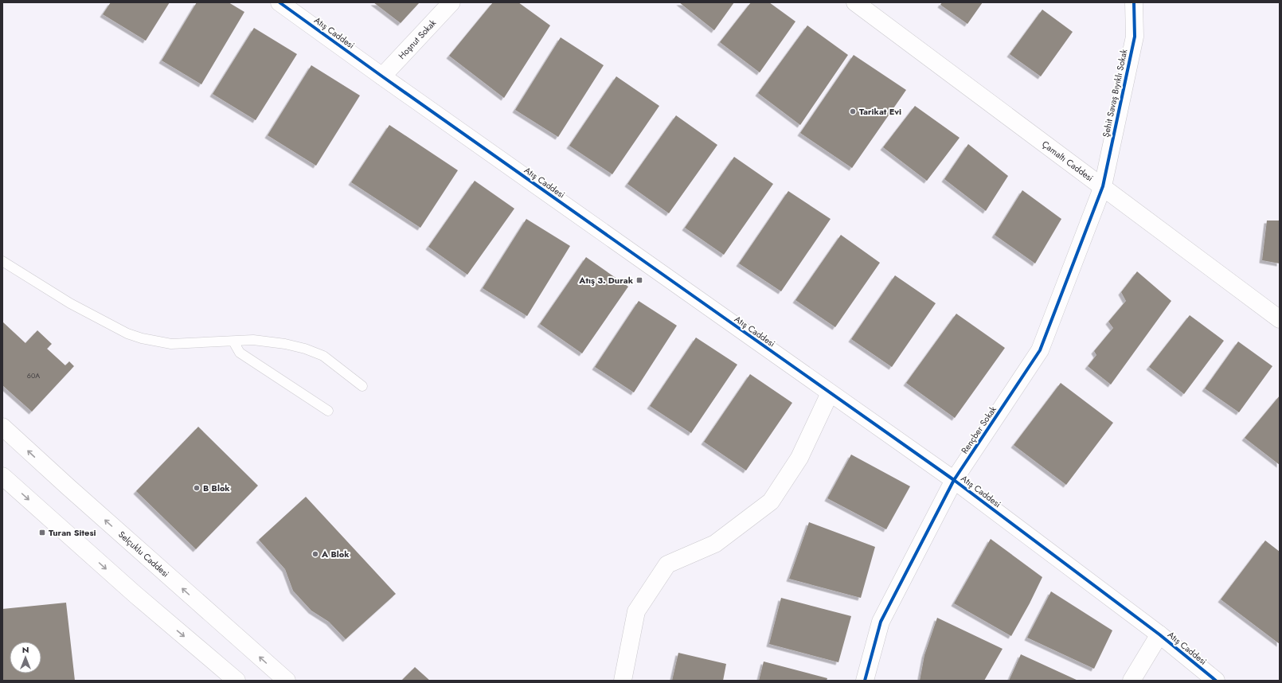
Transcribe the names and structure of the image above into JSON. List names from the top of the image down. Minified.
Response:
{"streets":{"street":["Atış Caddesi","Hoşnut Sokak","Şehit Savaş Bıyıklı Sokak","Çamaltı Caddesi","Rençber Sokak","Selçuklu Caddesi"]},"crossings":[["Atış Caddesi","Hoşnut Sokak"],["Atış Caddesi","Rençber Sokak"],["Şehit Savaş Bıyıklı Sokak","Çamaltı Caddesi"],["Şehit Savaş Bıyıklı Sokak","Rençber Sokak"],["Çamaltı Caddesi","Rençber Sokak"]],"places":{"other":["Tarikat Evi","B Blok","A Blok"],"transit":["Atış 3. Durak","Turan Sitesi"]},"house_numbers":["60A"],"north":"top"}
